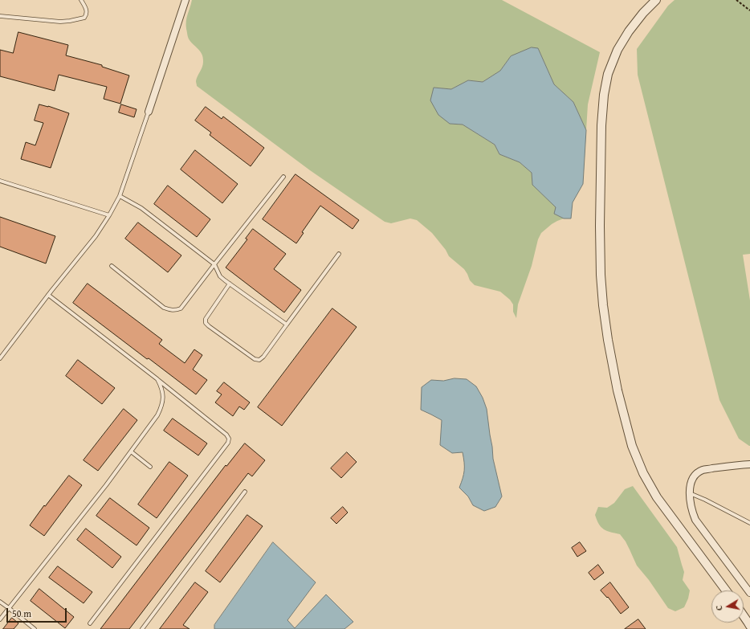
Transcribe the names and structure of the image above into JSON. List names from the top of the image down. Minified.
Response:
{"scale_bar":"50 m","north":"left"}
